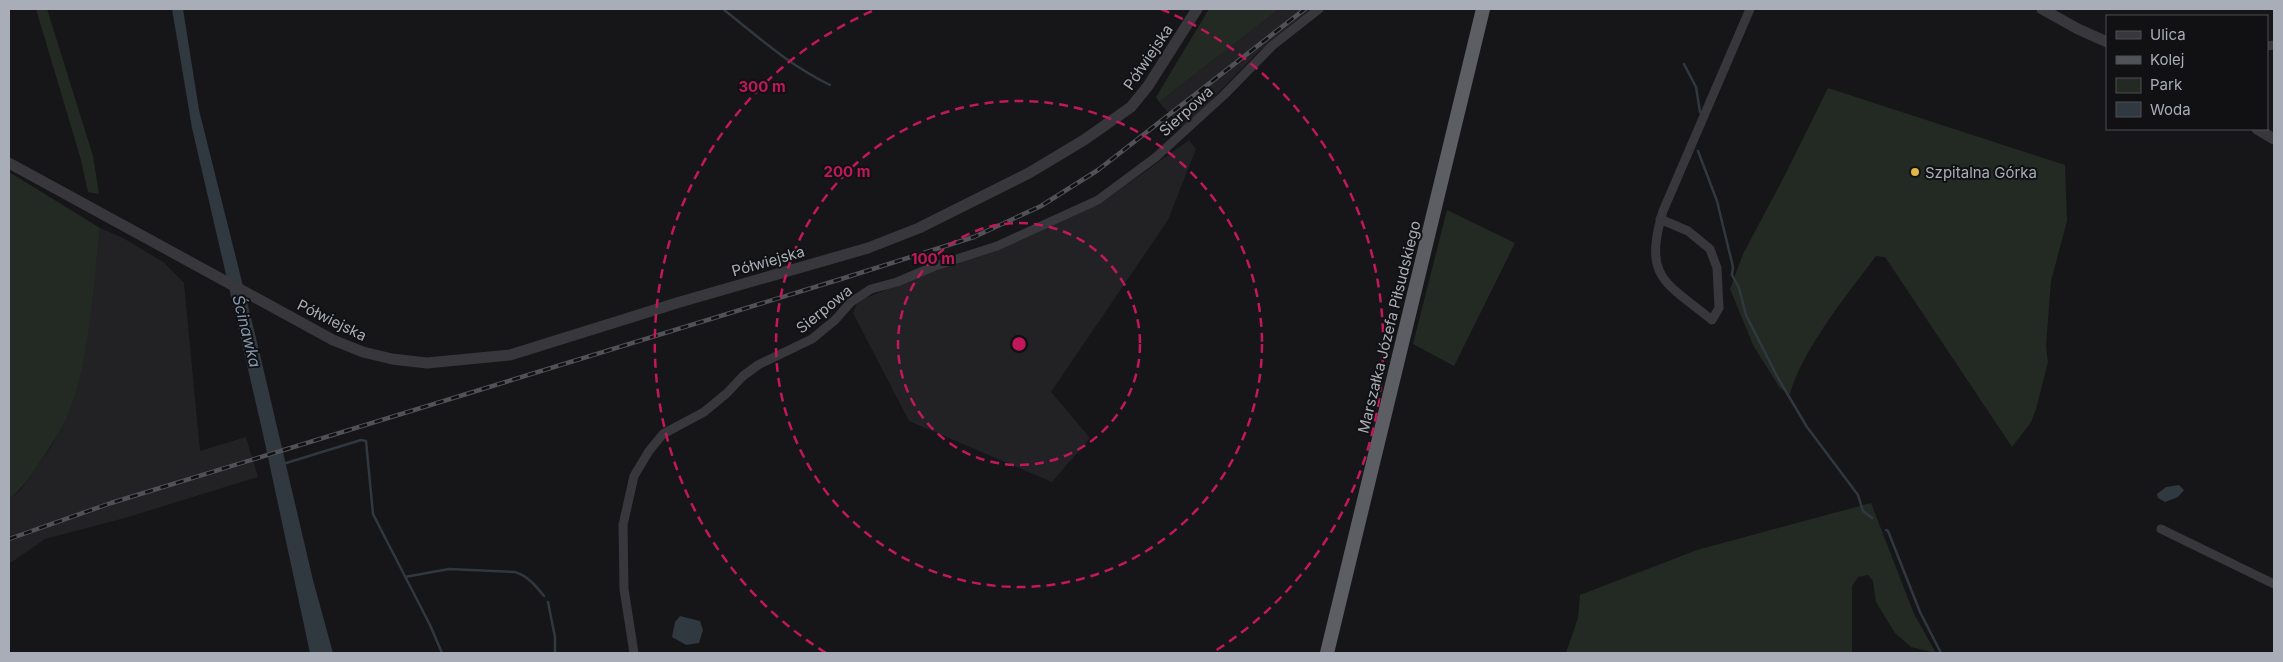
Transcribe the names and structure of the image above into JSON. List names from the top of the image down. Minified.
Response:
{"streets":{"highway":["Marszałka Józefa Piłsudskiego"],"street":["Półwiejska","Sierpowa"]},"water":["Ścinawka"],"places":["Szpitalna Górka"],"legend":["Ulica","Kolej","Park","Woda"],"rings":["300 m","200 m","100 m"]}
